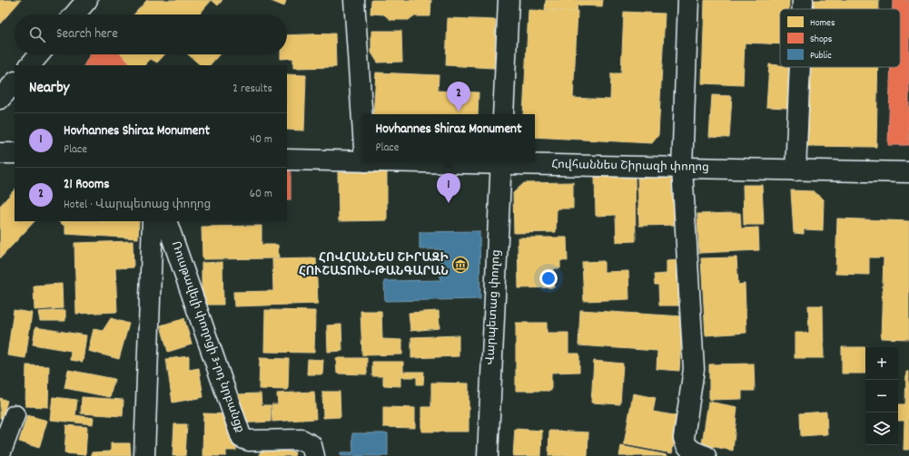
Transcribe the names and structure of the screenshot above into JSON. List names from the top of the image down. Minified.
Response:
{"streets":{"street":["Հովհաննես Շիրազի փողոց","Վարպետաց փողոց","Ռուսթավելի փողոցի 3-րդ նրբանցք"]},"crossings":[["Հովհաննես Շիրազի փողոց","Վարպետաց փողոց"]],"places":{"museum":["ՀՈՎՀԱՆՆԵՍ ՇԻՐԱԶԻ ՀՈՒՇԱՏՈՒՆ-ԹԱՆԳԱՐԱՆ"]},"legend":["Homes","Shops","Public"],"page":{"search":"Search here","heading":["Nearby","2 results"],"pins":["2","1"],"list":[{"mark":"1","name":"Hovhannes Shiraz Monument","note":"Place","value":"40 m"},{"mark":"2","name":"21 Rooms","note":"Hotel · Վարպետաց փողոց","value":"60 m"}],"popup":["Hovhannes Shiraz Monument","Place"],"map_buttons":["+","−"]}}
